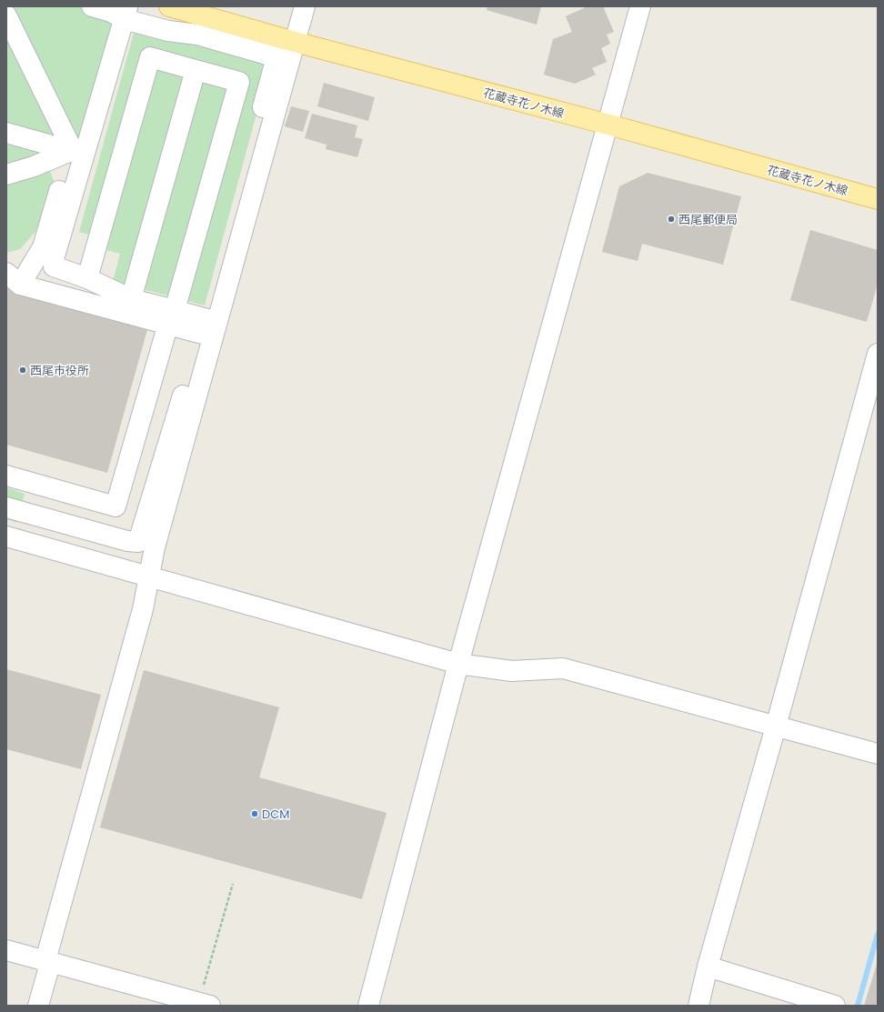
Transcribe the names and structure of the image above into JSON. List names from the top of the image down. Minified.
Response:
{"streets":{"main road":["花蔵寺花ノ木線"]},"places":["西尾郵便局","西尾市役所","DCM"]}
